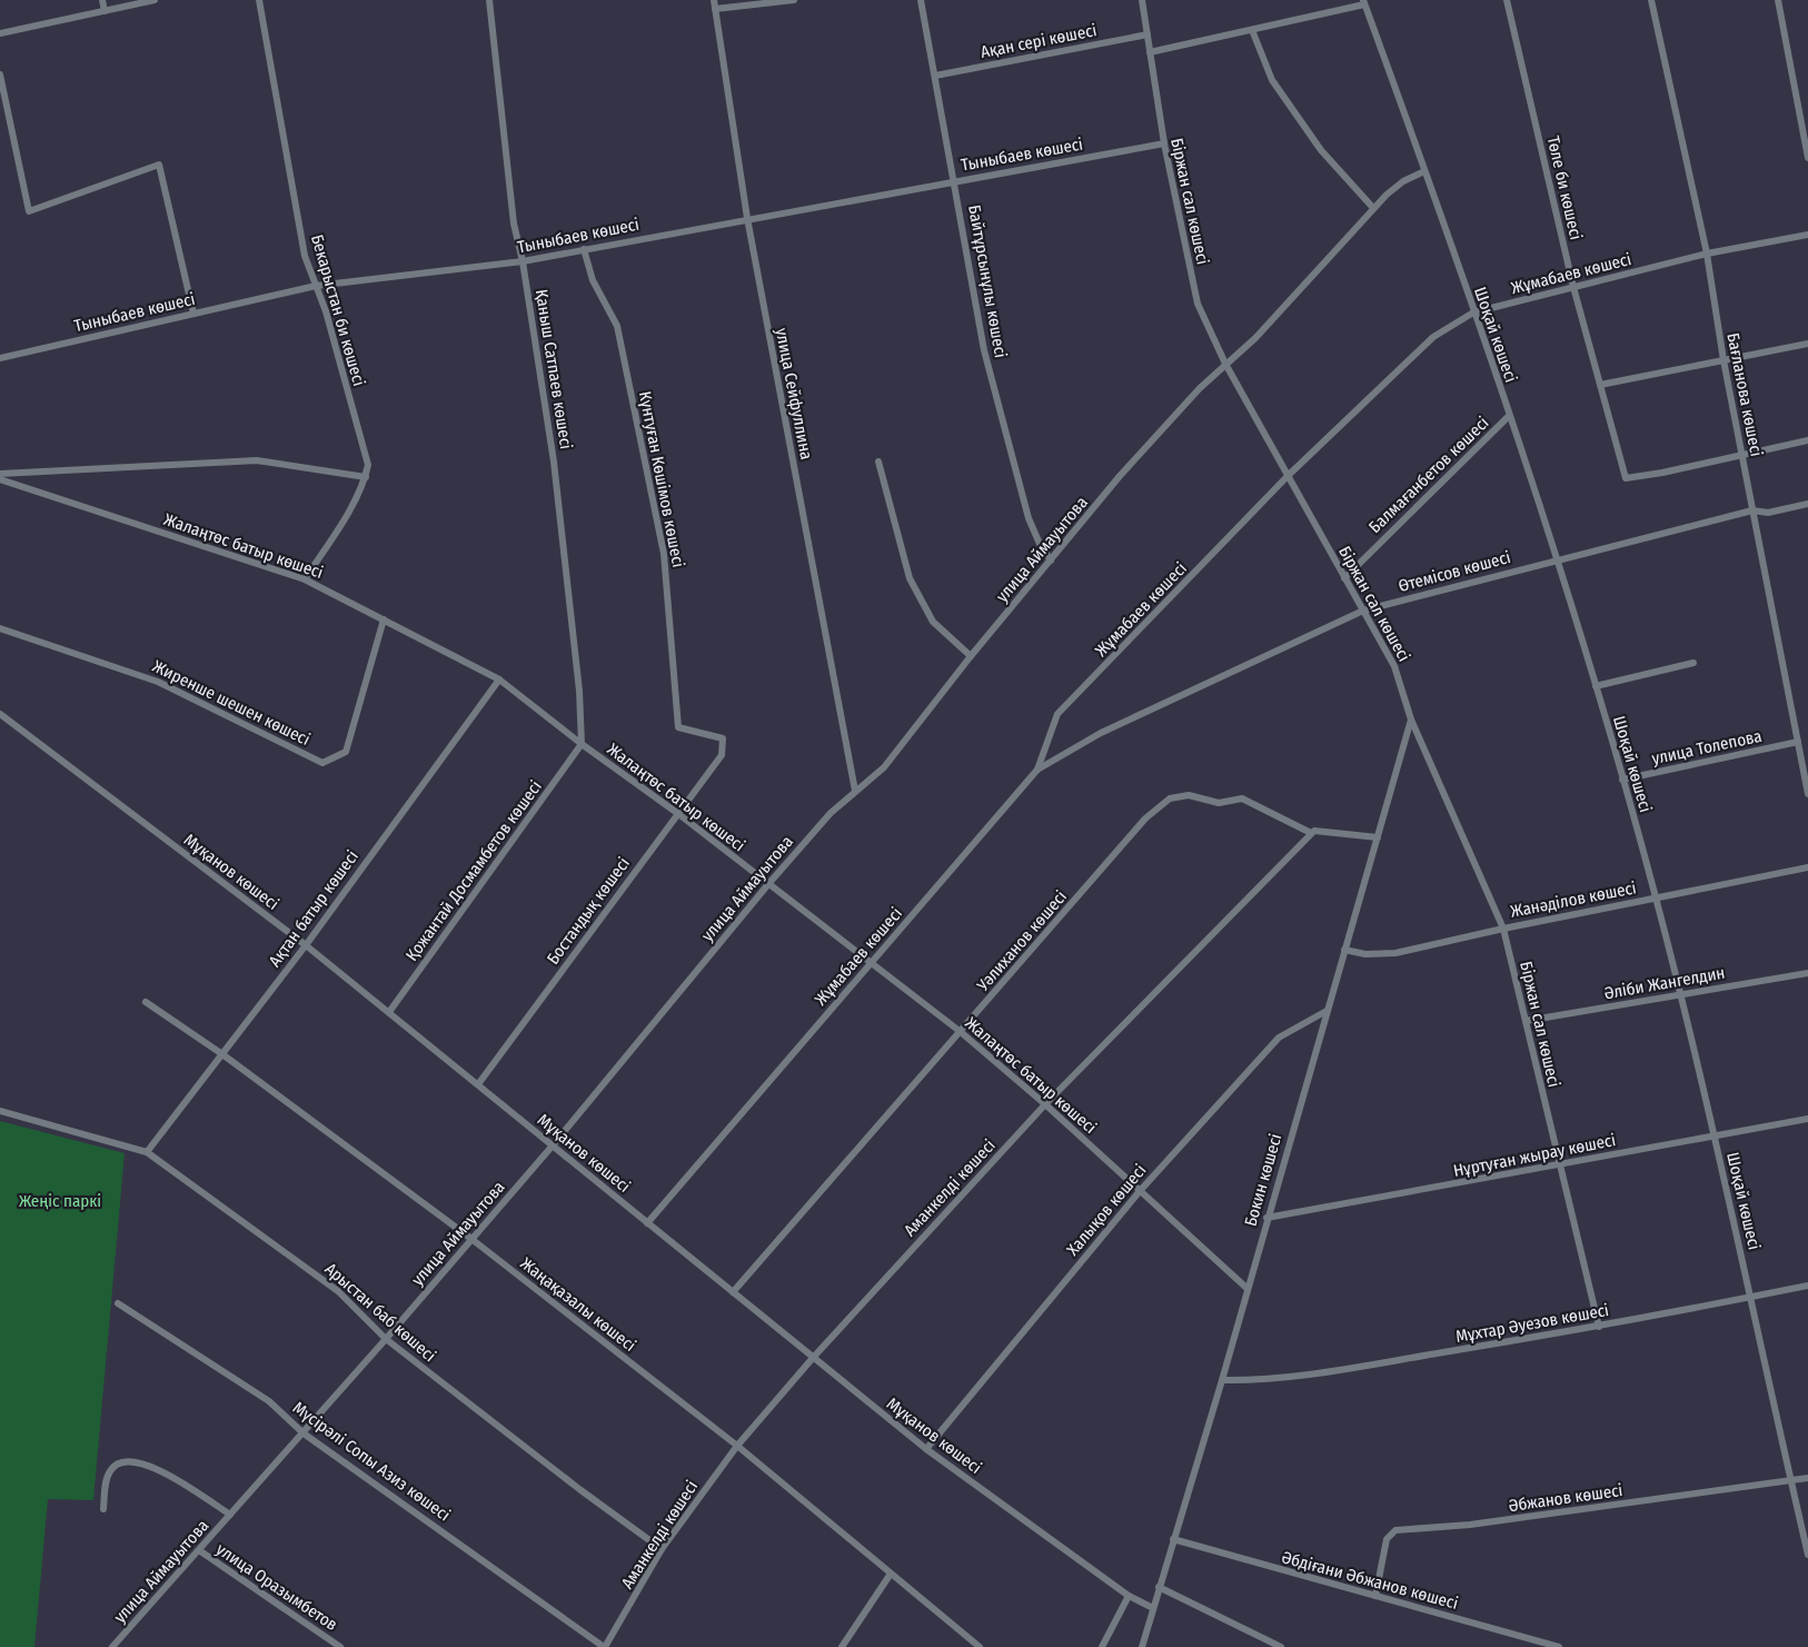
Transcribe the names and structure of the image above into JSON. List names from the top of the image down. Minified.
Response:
{"streets":{"street":["Ақан сері көшесі","Тыныбаев көшесі","Төле би көшесі","Біржан сал көшесі","Жұмабаев көшесі","Байтұрсынұлы көшесі","Бекарыстан би көшесі","Шоқай көшесі","Қаныш Сатпаев көшесі","улица Сейфуллина","Бағланова көшесі","Балмағанбетов көшесі","Күнтуған Көшімов көшесі","Жалаңтөс батыр көшесі","улица Аймауытова","Өтемісов көшесі","Жиренше шешен көшесі","улица Толепова","Қожантай Досмамбетов көшесі","Мұқанов көшесі","Жанәділов көшесі","Ақтан батыр көшесі","Бостандық көшесі","Уәлиханов көшесі","Әліби Жангелдин","Нұртуған жырау көшесі","Бокин көшесі","Аманкелді көшесі","Халықов көшесі","Жаңақазалы көшесі","Арыстан баб көшесі","Мұхтар Әуезов көшесі","Мүсірәлі Сопы Азиз көшесі","Әбжанов көшесі","Әбдіғани Әбжанов көшесі","улица Оразымбетов"]},"crossings":[["Ақан сері көшесі","Біржан сал көшесі"],["Ақан сері көшесі","Байтұрсынұлы көшесі"],["Тыныбаев көшесі","Біржан сал көшесі"],["Тыныбаев көшесі","Байтұрсынұлы көшесі"],["Тыныбаев көшесі","Бекарыстан би көшесі"],["Тыныбаев көшесі","Қаныш Сатпаев көшесі"],["Тыныбаев көшесі","улица Сейфуллина"],["Тыныбаев көшесі","Күнтуған Көшімов көшесі"],["Төле би көшесі","Жұмабаев көшесі"],["Төле би көшесі","Бағланова көшесі"],["Біржан сал көшесі","Жұмабаев көшесі"],["Біржан сал көшесі","Балмағанбетов көшесі"],["Біржан сал көшесі","улица Аймауытова"],["Біржан сал көшесі","Өтемісов көшесі"],["Біржан сал көшесі","Жанәділов көшесі"],["Біржан сал көшесі","Әліби Жангелдин"],["Біржан сал көшесі","Нұртуған жырау көшесі"],["Біржан сал көшесі","Бокин көшесі"],["Біржан сал көшесі","Мұхтар Әуезов көшесі"],["Жұмабаев көшесі","Шоқай көшесі"],["Жұмабаев көшесі","Бағланова көшесі"],["Жұмабаев көшесі","Жалаңтөс батыр көшесі"],["Жұмабаев көшесі","Өтемісов көшесі"],["Жұмабаев көшесі","Мұқанов көшесі"],["Байтұрсынұлы көшесі","улица Аймауытова"],["Шоқай көшесі","Балмағанбетов көшесі"],["Шоқай көшесі","улица Аймауытова"],["Шоқай көшесі","Өтемісов көшесі"],["Шоқай көшесі","улица Толепова"],["Шоқай көшесі","Жанәділов көшесі"],["Шоқай көшесі","Әліби Жангелдин"],["Шоқай көшесі","Нұртуған жырау көшесі"],["Шоқай көшесі","Мұхтар Әуезов көшесі"],["Шоқай көшесі","Әбжанов көшесі"],["Қаныш Сатпаев көшесі","Жалаңтөс батыр көшесі"],["Қаныш Сатпаев көшесі","Қожантай Досмамбетов көшесі"],["улица Сейфуллина","улица Аймауытова"],["Бағланова көшесі","Өтемісов көшесі"],["Бағланова көшесі","улица Толепова"],["Күнтуған Көшімов көшесі","Бостандық көшесі"],["Жалаңтөс батыр көшесі","улица Аймауытова"],["Жалаңтөс батыр көшесі","Жиренше шешен көшесі"],["Жалаңтөс батыр көшесі","Қожантай Досмамбетов көшесі"],["Жалаңтөс батыр көшесі","Ақтан батыр көшесі"],["Жалаңтөс батыр көшесі","Бостандық көшесі"],["Жалаңтөс батыр көшесі","Уәлиханов көшесі"],["Жалаңтөс батыр көшесі","Бокин көшесі"],["Жалаңтөс батыр көшесі","Аманкелді көшесі"],["Жалаңтөс батыр көшесі","Халықов көшесі"],["улица Аймауытова","Мұқанов көшесі"],["улица Аймауытова","Жаңақазалы көшесі"],["улица Аймауытова","Арыстан баб көшесі"],["улица Аймауытова","Мүсірәлі Сопы Азиз көшесі"],["улица Аймауытова","улица Оразымбетов"],["Қожантай Досмамбетов көшесі","Мұқанов көшесі"],["Мұқанов көшесі","Ақтан батыр көшесі"],["Мұқанов көшесі","Бостандық көшесі"],["Мұқанов көшесі","Уәлиханов көшесі"],["Мұқанов көшесі","Бокин көшесі"],["Мұқанов көшесі","Аманкелді көшесі"],["Мұқанов көшесі","Халықов көшесі"],["Жанәділов көшесі","Бокин көшесі"],["Ақтан батыр көшесі","Жаңақазалы көшесі"],["Ақтан батыр көшесі","Арыстан баб көшесі"],["Уәлиханов көшесі","Аманкелді көшесі"],["Нұртуған жырау көшесі","Бокин көшесі"],["Бокин көшесі","Халықов көшесі"],["Бокин көшесі","Мұхтар Әуезов көшесі"],["Бокин көшесі","Әбдіғани Әбжанов көшесі"],["Аманкелді көшесі","Жаңақазалы көшесі"],["Аманкелді көшесі","Арыстан баб көшесі"],["Аманкелді көшесі","Мүсірәлі Сопы Азиз көшесі"],["Әбжанов көшесі","Әбдіғани Әбжанов көшесі"]],"parks":["Жеңіс паркі"]}
